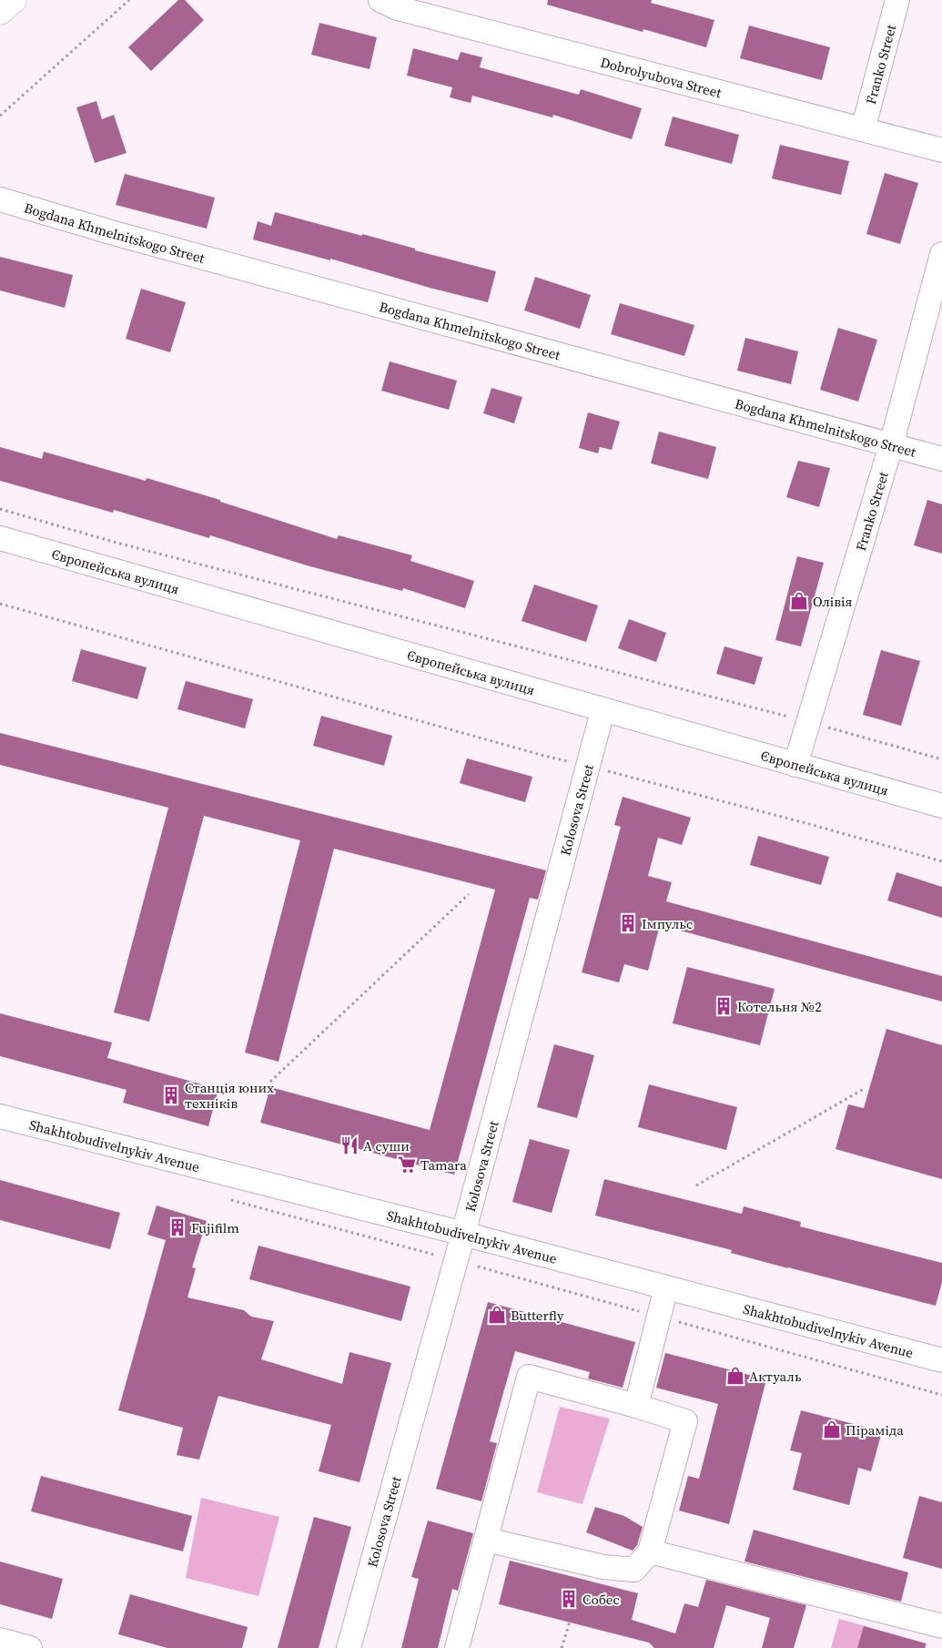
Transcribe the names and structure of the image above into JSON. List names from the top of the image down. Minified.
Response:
{"streets":{"street":["Franko Street","Dobrolyubova Street","Bogdana Khmelnitskogo Street","Європейська вулиця","Kolosova Street","Shakhtobudivelnykiv Avenue"]},"crossings":[["Franko Street","Dobrolyubova Street"],["Franko Street","Bogdana Khmelnitskogo Street"],["Franko Street","Європейська вулиця"],["Європейська вулиця","Kolosova Street"],["Kolosova Street","Shakhtobudivelnykiv Avenue"]],"places":{"shop":["Олівія","Butterfly","Актуаль","Піраміда"],"building":["Імпульс","Котельня №2","Станція юних техніків","Fujifilm","Собес"],"restaurant":["А суши"],"supermarket":["Tamara"]}}
